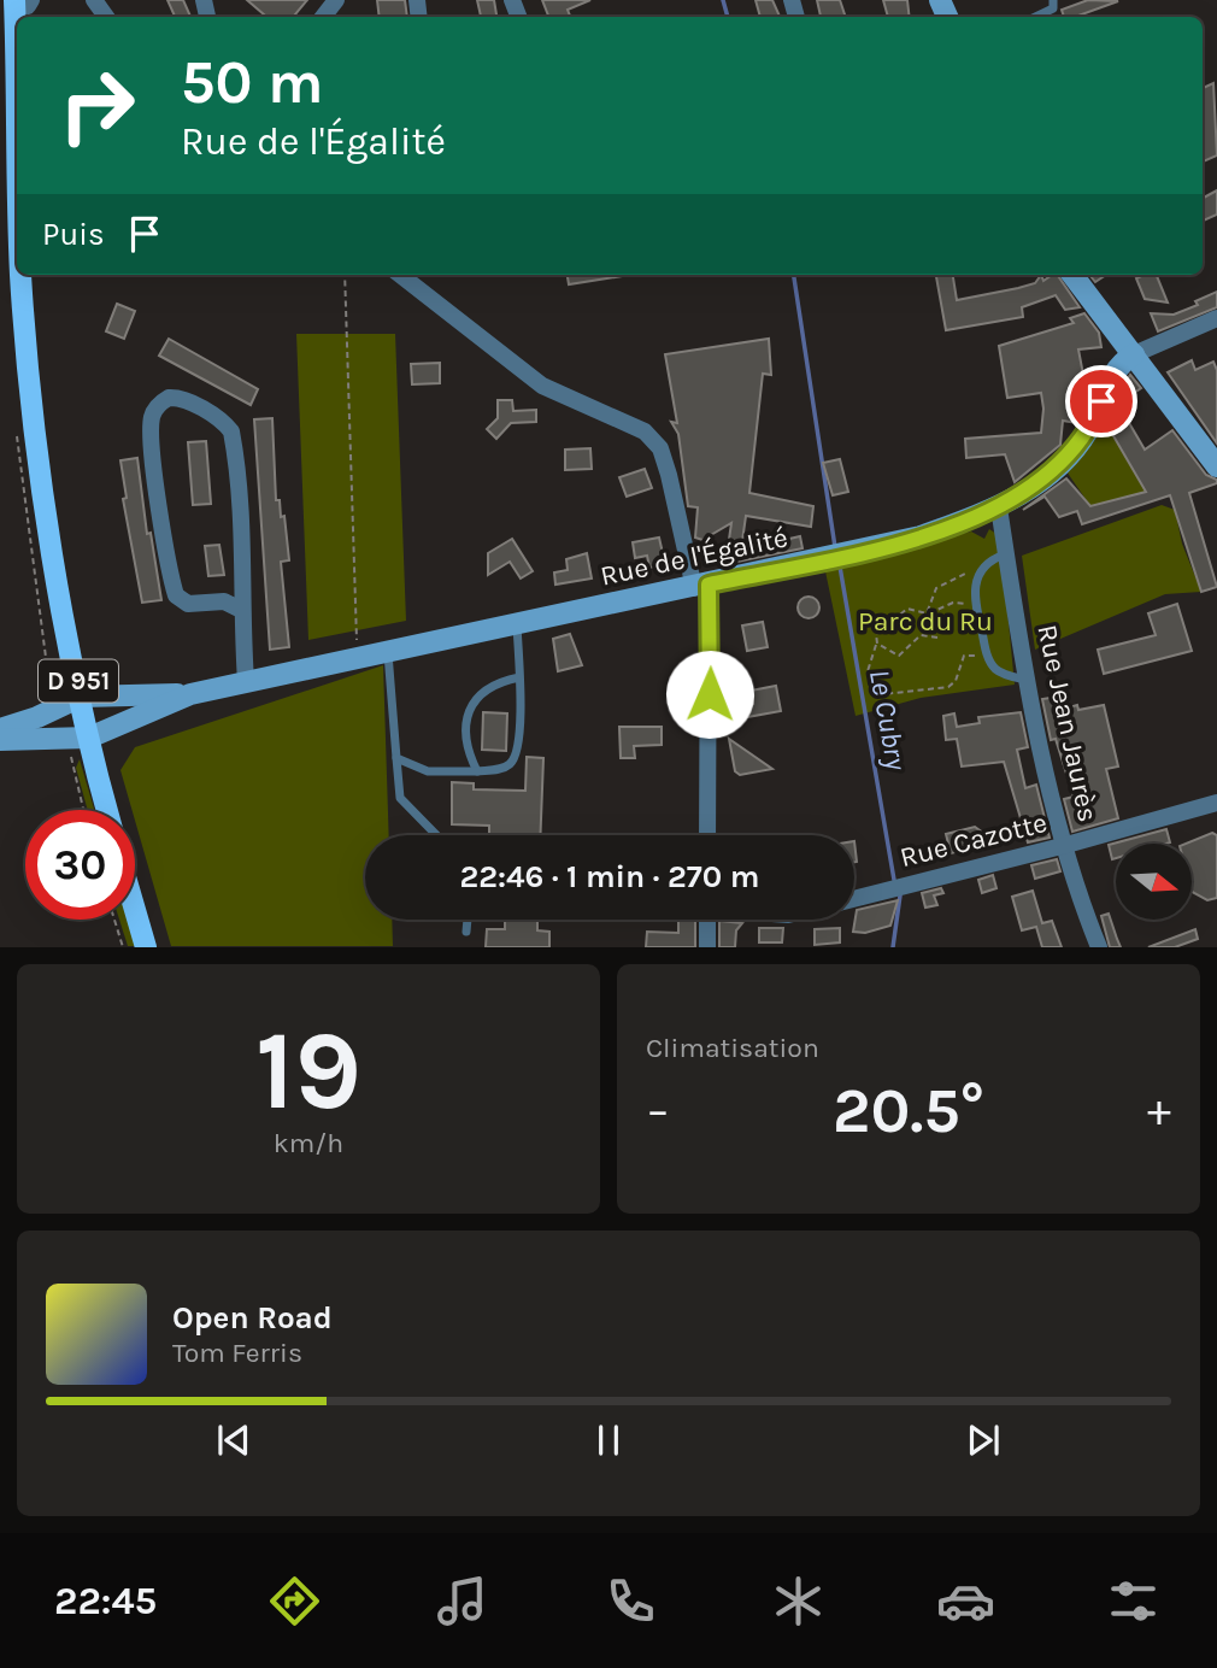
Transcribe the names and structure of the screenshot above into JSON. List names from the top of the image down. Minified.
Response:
{"streets":{"main road":["D 951"],"street":["Rue de l'Égalité","Rue Jean Jaurès","Rue Cazotte"]},"crossings":[["Rue de l'Égalité","D 951"],["Rue de l'Égalité","Rue Jean Jaurès"],["Rue Jean Jaurès","Rue Cazotte"]],"water":["Le Cubry"],"parks":["Parc du Ru"],"north":"right","page":{"turn":["50 m","Rue de l'Égalité"],"then":"Puis","limit":"30","trip":"22:46 · 1 min · 270 m","tile":[["19","km/h"],"Climatisation"],"heat":["−","20.5°","+"],"song":["Open Road","Tom Ferris"],"tabs":"22:45"}}
